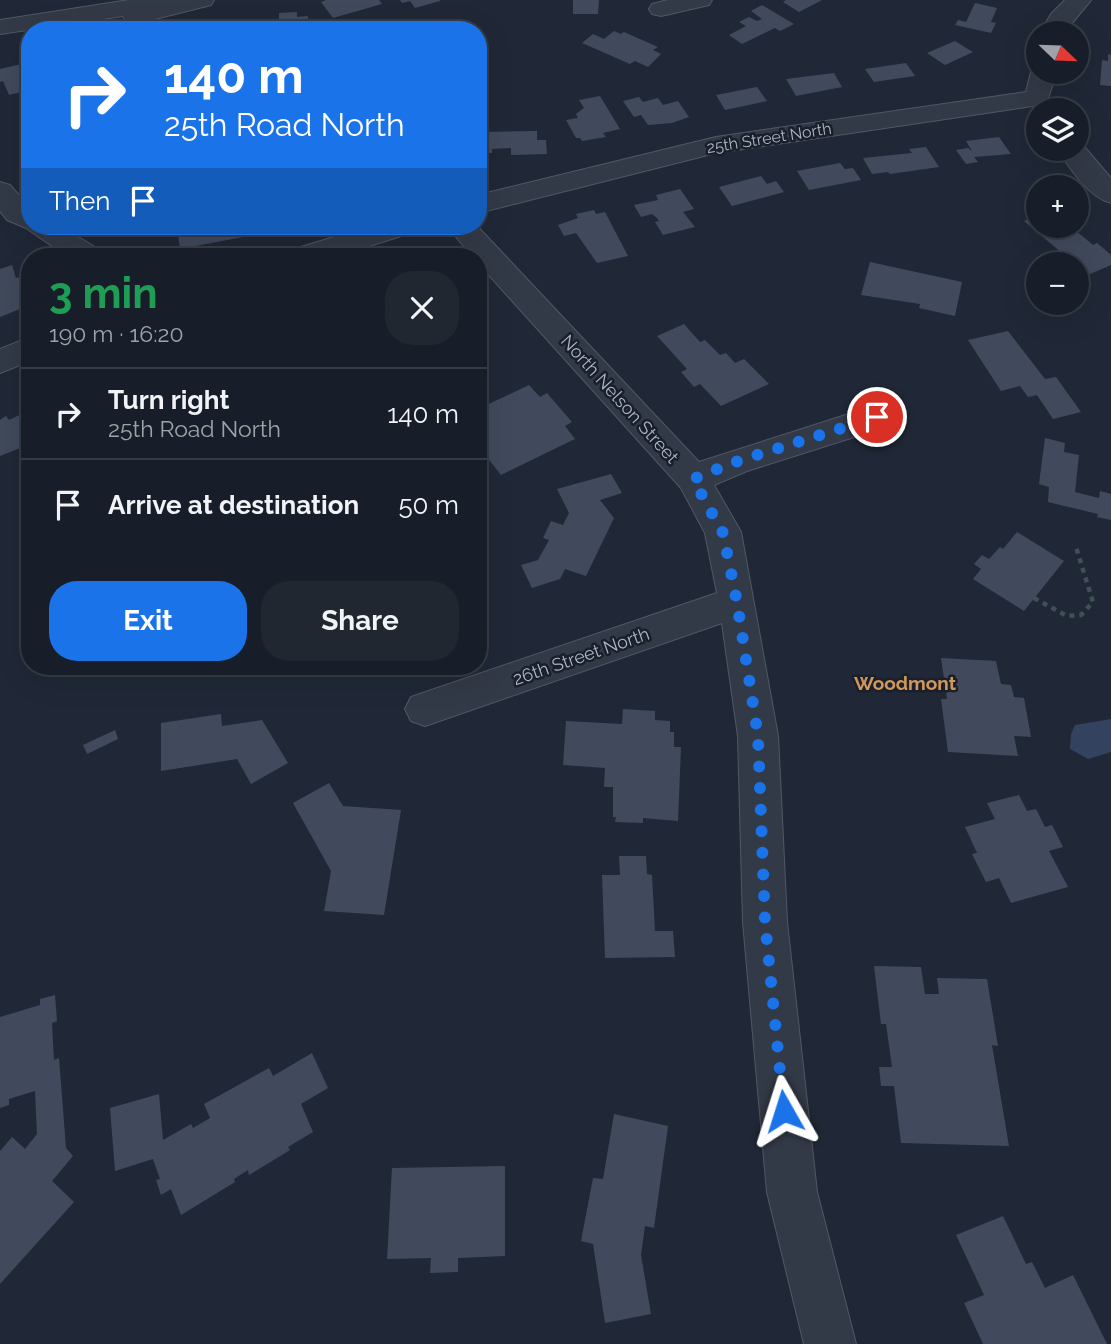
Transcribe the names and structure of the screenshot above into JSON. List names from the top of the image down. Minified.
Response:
{"streets":{"street":["25th Street North","North Nelson Street","26th Street North"]},"crossings":[["North Nelson Street","26th Street North"]],"districts":["Woodmont"],"north":"bottom right","page":{"map_buttons":["+","−"],"turn":["140 m","25th Road North"],"then":"Then","heading":["3 min","190 m · 16:20"],"list":[{"name":"Turn right","note":"25th Road North","value":"140 m"},{"name":"Arrive at destination","value":"50 m"}],"buttons":["Exit","Share"]}}
